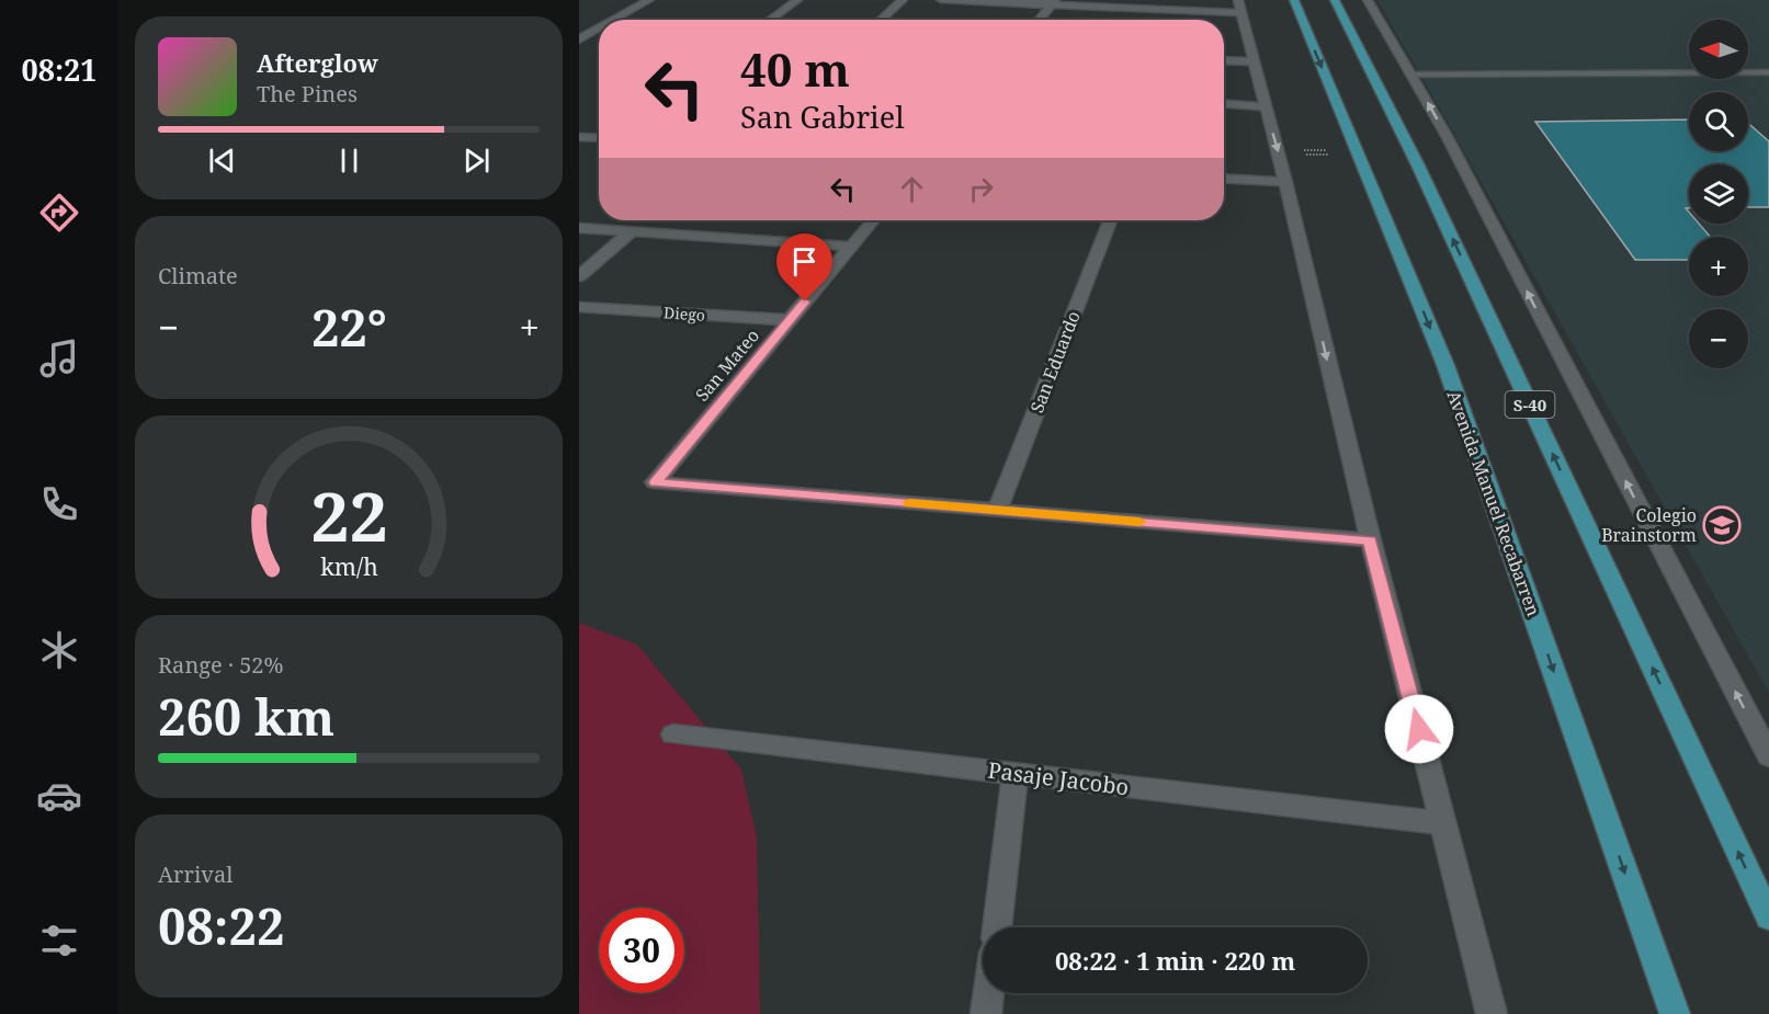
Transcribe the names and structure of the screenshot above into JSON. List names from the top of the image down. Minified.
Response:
{"streets":{"main road":["S-40","Avenida Manuel Recabarren"],"street":["Diego","San Eduardo","San Mateo","Pasaje Jacobo"]},"crossings":[["Diego","San Mateo"],["San Eduardo","San Mateo"]],"places":{"school or university":["Colegio Brainstorm"]},"north":"left","page":{"tabs":"08:21","map_buttons":["+","−"],"turn":["40 m","San Gabriel"],"song":["Afterglow","The Pines"],"tile":["Climate",["Range · 52%","260 km"],["Arrival","08:22"]],"heat":["−","22°","+"],"limit":"30","trip":"08:22 · 1 min · 220 m","gauge":["22","km/h"]}}
